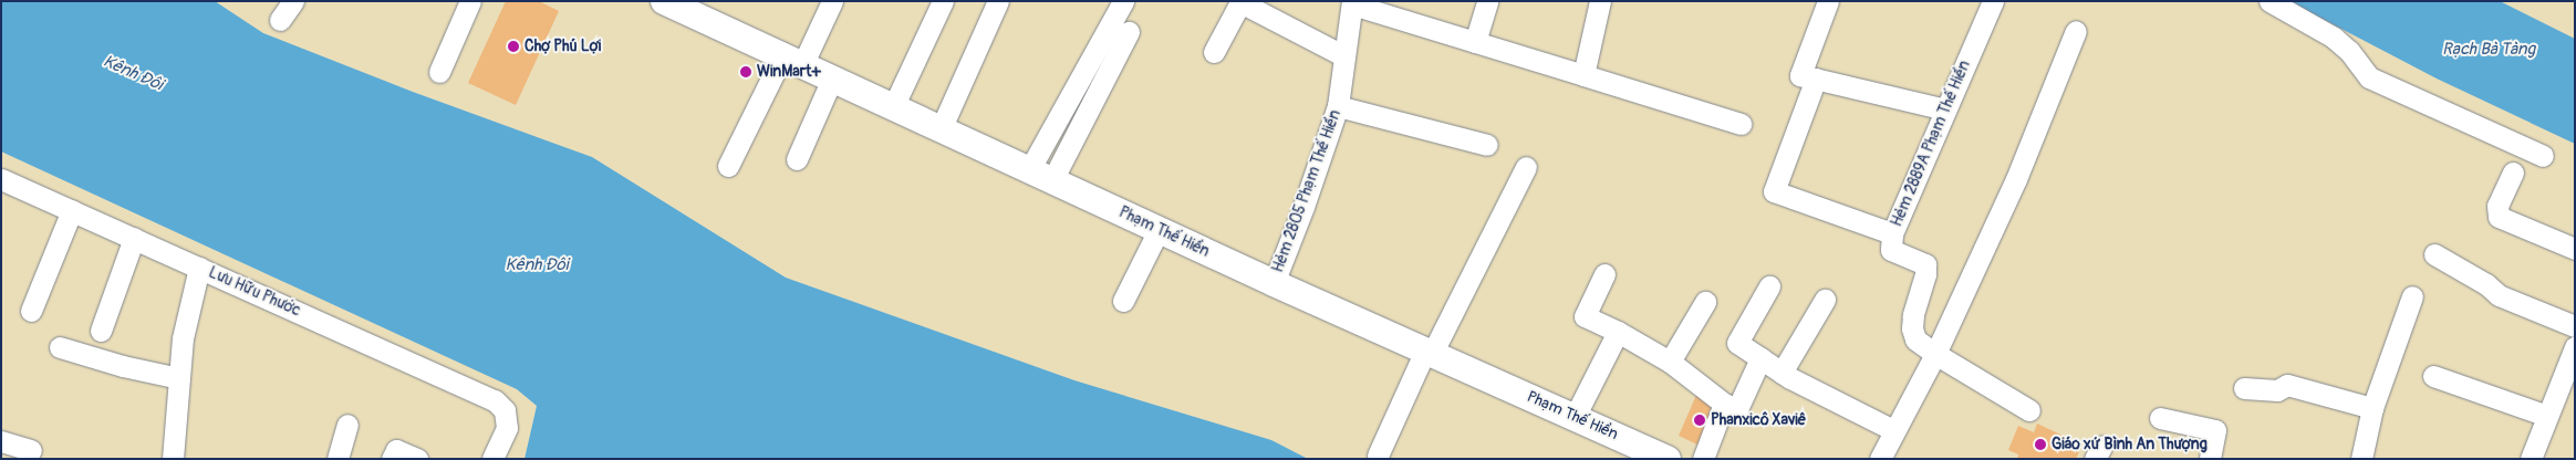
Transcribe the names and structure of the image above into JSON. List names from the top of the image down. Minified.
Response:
{"streets":{"main road":["Phạm Thế Hiển"],"street":["Hẻm 2889A Phạm Thế Hiển","Hẻm 2805 Phạm Thế Hiển","Lưu Hữu Phước"]},"crossings":[["Hẻm 2805 Phạm Thế Hiển","Phạm Thế Hiển"]],"water":["Rạch Bà Tàng","Kênh Đôi"],"places":["Chợ Phú Lợi","WinMart+","Phanxicô Xaviê","Giáo xứ Bình An Thượng"]}
